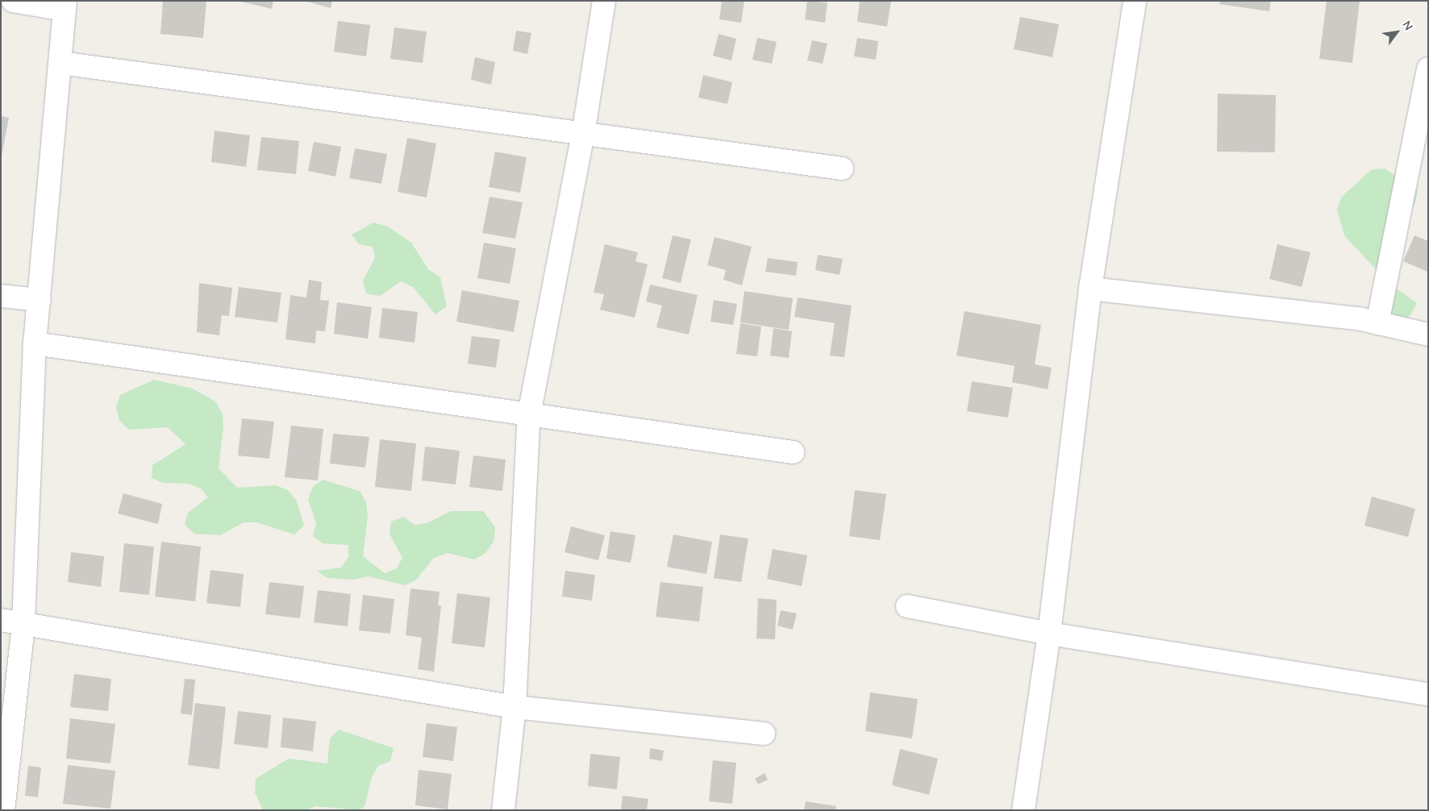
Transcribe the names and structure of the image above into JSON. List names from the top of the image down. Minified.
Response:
{"north":"top right"}
